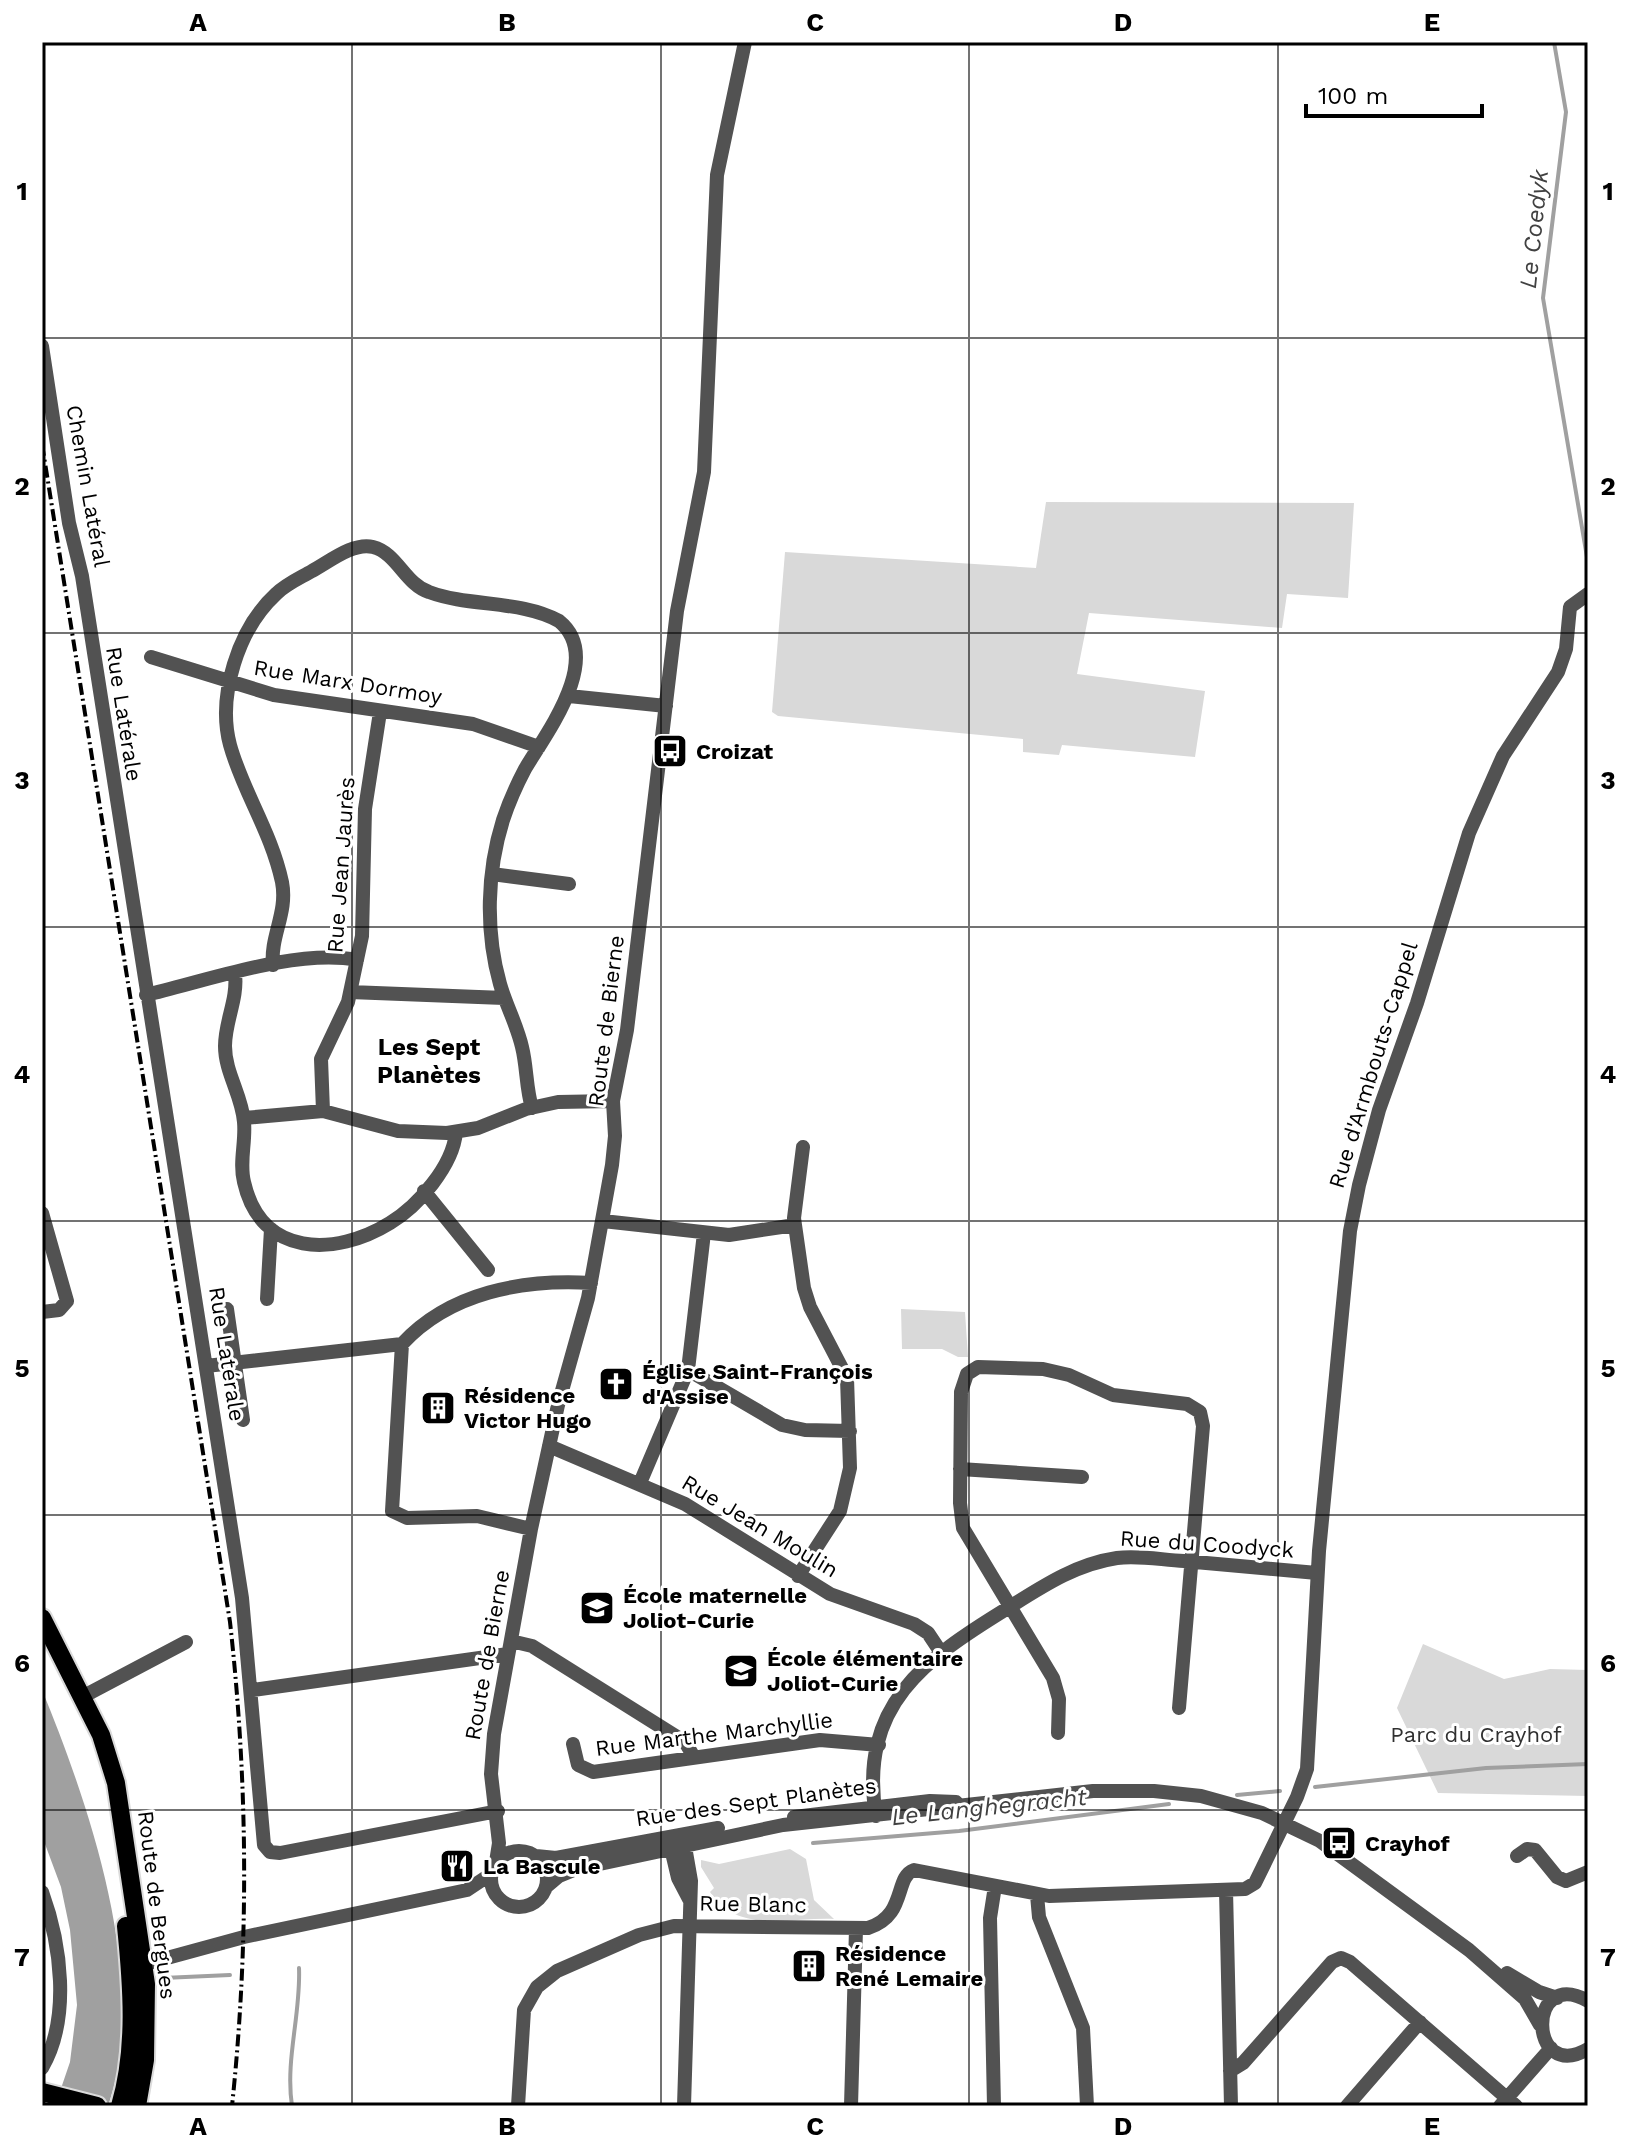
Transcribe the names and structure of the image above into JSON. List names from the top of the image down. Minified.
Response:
{"streets":{"main road":["Route de Bergues"],"street":["Chemin Latéral","Rue Marx Dormoy","Rue Latérale","Rue Jean Jaurès","Route de Bierne","Rue d'Armbouts-Cappel","Rue Jean Moulin","Rue du Coodyck","Rue Marthe Marchyllie","Rue des Sept Planètes","Rue Blanc"]},"crossings":[["Chemin Latéral","Rue Latérale"],["Rue Marx Dormoy","Rue Jean Jaurès"],["Rue Latérale","Route de Bierne"],["Route de Bierne","Rue Jean Moulin"],["Route de Bierne","Rue des Sept Planètes"],["Rue d'Armbouts-Cappel","Rue du Coodyck"],["Rue d'Armbouts-Cappel","Rue des Sept Planètes"],["Rue Jean Moulin","Rue du Coodyck"],["Rue du Coodyck","Rue Marthe Marchyllie"],["Rue du Coodyck","Rue des Sept Planètes"]],"districts":["Les Sept Planètes"],"water":["Le Coedyk","Le Langhegracht"],"parks":["Parc du Crayhof"],"places":{"bus stop":["Croizat","Crayhof"],"church":["Église Saint-François d'Assise"],"building":["Résidence Victor Hugo","Résidence René Lemaire"],"school or university":["École maternelle Joliot-Curie","École élémentaire Joliot-Curie"],"restaurant":["La Bascule"]},"scale_bar":"100 m","grid":{"columns":["A","B","C","D","E"],"rows":["1","2","3","4","5","6","7"]}}
